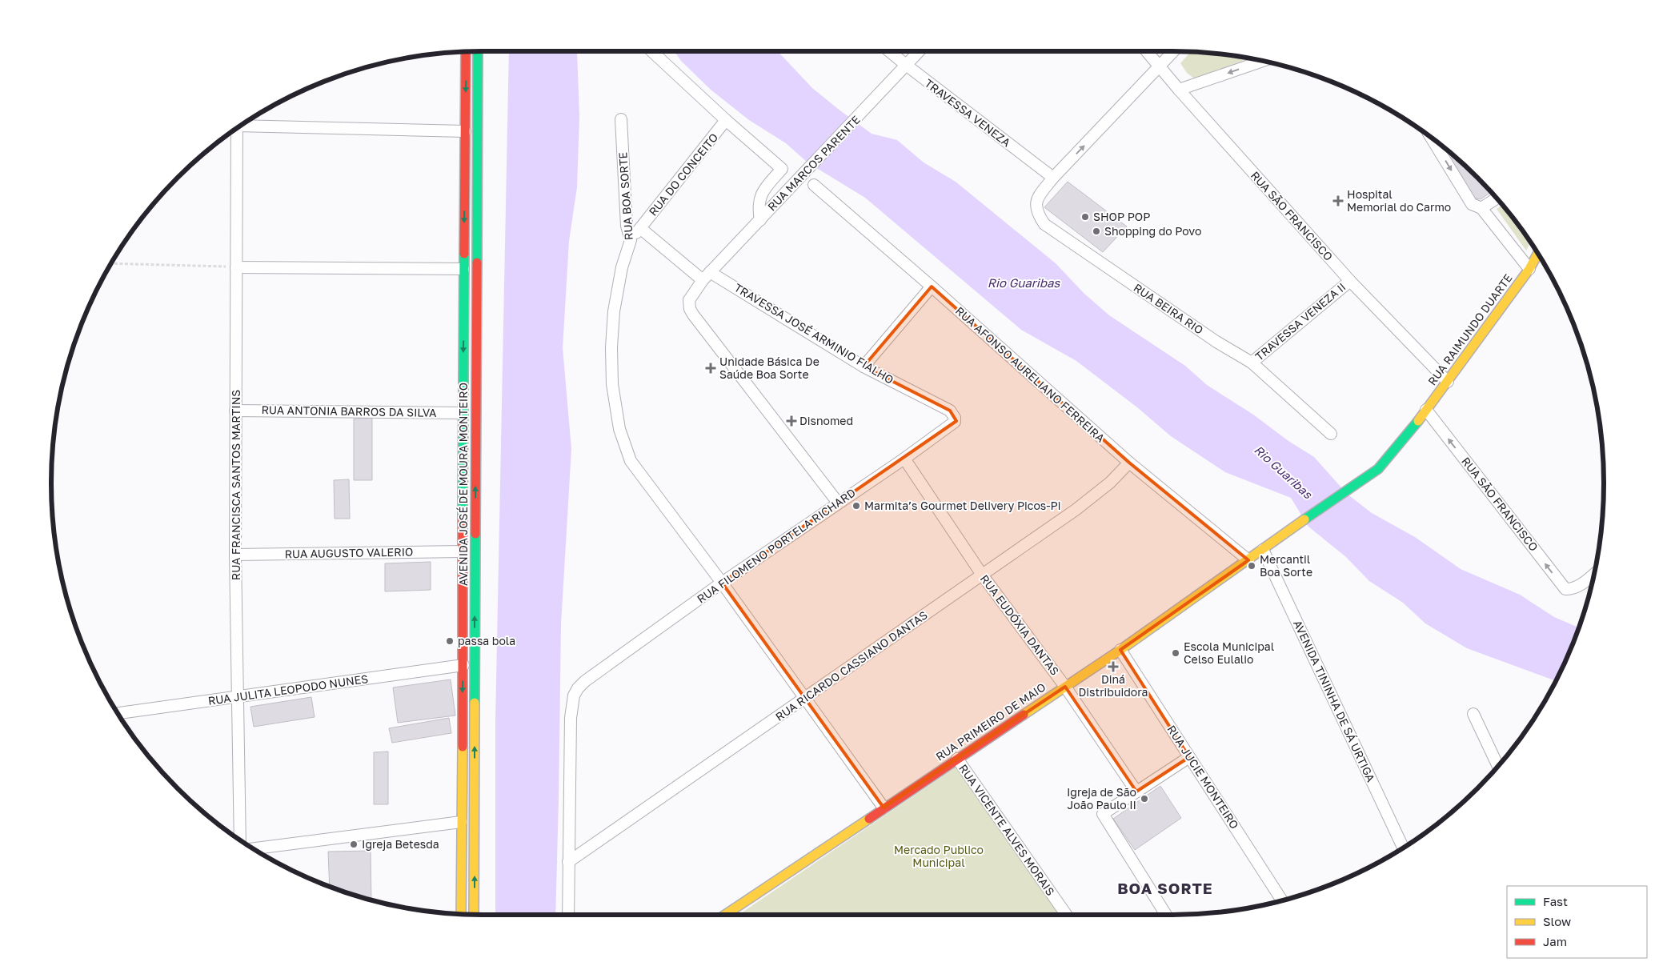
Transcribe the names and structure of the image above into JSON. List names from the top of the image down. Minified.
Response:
{"streets":{"main road":["RUA RAIMUNDO DUARTE","AVENIDA JOSÉ DE MOURA MONTEIRO","RUA PRIMEIRO DE MAIO"],"street":["TRAVESSA VENEZA","RUA MARCOS PARENTE","RUA DO CONCEITO","RUA BOA SORTE","RUA SÃO FRANCISCO","RUA BEIRA RIO","TRAVESSA VENEZA II","TRAVESSA JOSÉ ARMINIO FIALHO","RUA AFONSO AURELIANO FERREIRA","RUA ANTONIA BARROS DA SILVA","RUA FRANCISCA SANTOS MARTINS","RUA FILOMENO PORTELA RICHARD","RUA AUGUSTO VALERIO","RUA EUDÓXIA DANTAS","RUA RICARDO CASSIANO DANTAS","RUA JULITA LEOPODO NUNES","AVENIDA TININHA DE SÁ URTIGA","RUA JUCIE MONTEIRO","RUA VICENTE ALVES MORAIS"]},"crossings":[["TRAVESSA VENEZA","RUA MARCOS PARENTE"],["TRAVESSA VENEZA","RUA BEIRA RIO"],["RUA MARCOS PARENTE","TRAVESSA JOSÉ ARMINIO FIALHO"],["RUA MARCOS PARENTE","RUA FILOMENO PORTELA RICHARD"],["RUA DO CONCEITO","TRAVESSA JOSÉ ARMINIO FIALHO"],["RUA BOA SORTE","RUA FILOMENO PORTELA RICHARD"],["RUA BOA SORTE","RUA RICARDO CASSIANO DANTAS"],["RUA BOA SORTE","RUA PRIMEIRO DE MAIO"],["RUA SÃO FRANCISCO","RUA BEIRA RIO"],["RUA SÃO FRANCISCO","TRAVESSA VENEZA II"],["RUA SÃO FRANCISCO","RUA RAIMUNDO DUARTE"],["RUA BEIRA RIO","TRAVESSA VENEZA II"],["RUA RAIMUNDO DUARTE","RUA PRIMEIRO DE MAIO"],["TRAVESSA JOSÉ ARMINIO FIALHO","RUA FILOMENO PORTELA RICHARD"],["RUA AFONSO AURELIANO FERREIRA","RUA RICARDO CASSIANO DANTAS"],["RUA AFONSO AURELIANO FERREIRA","RUA PRIMEIRO DE MAIO"],["RUA ANTONIA BARROS DA SILVA","AVENIDA JOSÉ DE MOURA MONTEIRO"],["RUA ANTONIA BARROS DA SILVA","RUA FRANCISCA SANTOS MARTINS"],["AVENIDA JOSÉ DE MOURA MONTEIRO","RUA AUGUSTO VALERIO"],["AVENIDA JOSÉ DE MOURA MONTEIRO","RUA JULITA LEOPODO NUNES"],["RUA FRANCISCA SANTOS MARTINS","RUA AUGUSTO VALERIO"],["RUA FRANCISCA SANTOS MARTINS","RUA JULITA LEOPODO NUNES"],["RUA FILOMENO PORTELA RICHARD","RUA EUDÓXIA DANTAS"],["RUA FILOMENO PORTELA RICHARD","RUA RICARDO CASSIANO DANTAS"],["RUA EUDÓXIA DANTAS","RUA RICARDO CASSIANO DANTAS"],["RUA EUDÓXIA DANTAS","RUA PRIMEIRO DE MAIO"],["AVENIDA TININHA DE SÁ URTIGA","RUA PRIMEIRO DE MAIO"],["RUA PRIMEIRO DE MAIO","RUA JUCIE MONTEIRO"],["RUA PRIMEIRO DE MAIO","RUA VICENTE ALVES MORAIS"]],"districts":["BOA SORTE"],"water":["Rio Guaribas"],"parks":["Mercado Publico Municipal"],"places":{"health":["Hospital Memorial do Carmo","Unidade Básica De Saúde Boa Sorte","Disnomed","Diná Distribuidora"],"other":["SHOP POP","Shopping do Povo","Marmita’s Gourmet Delivery Picos-Pi","Mercantil Boa Sorte","passa bola","Escola Municipal Celso Eulalio","Igreja de São João Paulo II","Igreja Betesda"]},"legend":["Fast","Slow","Jam"]}
